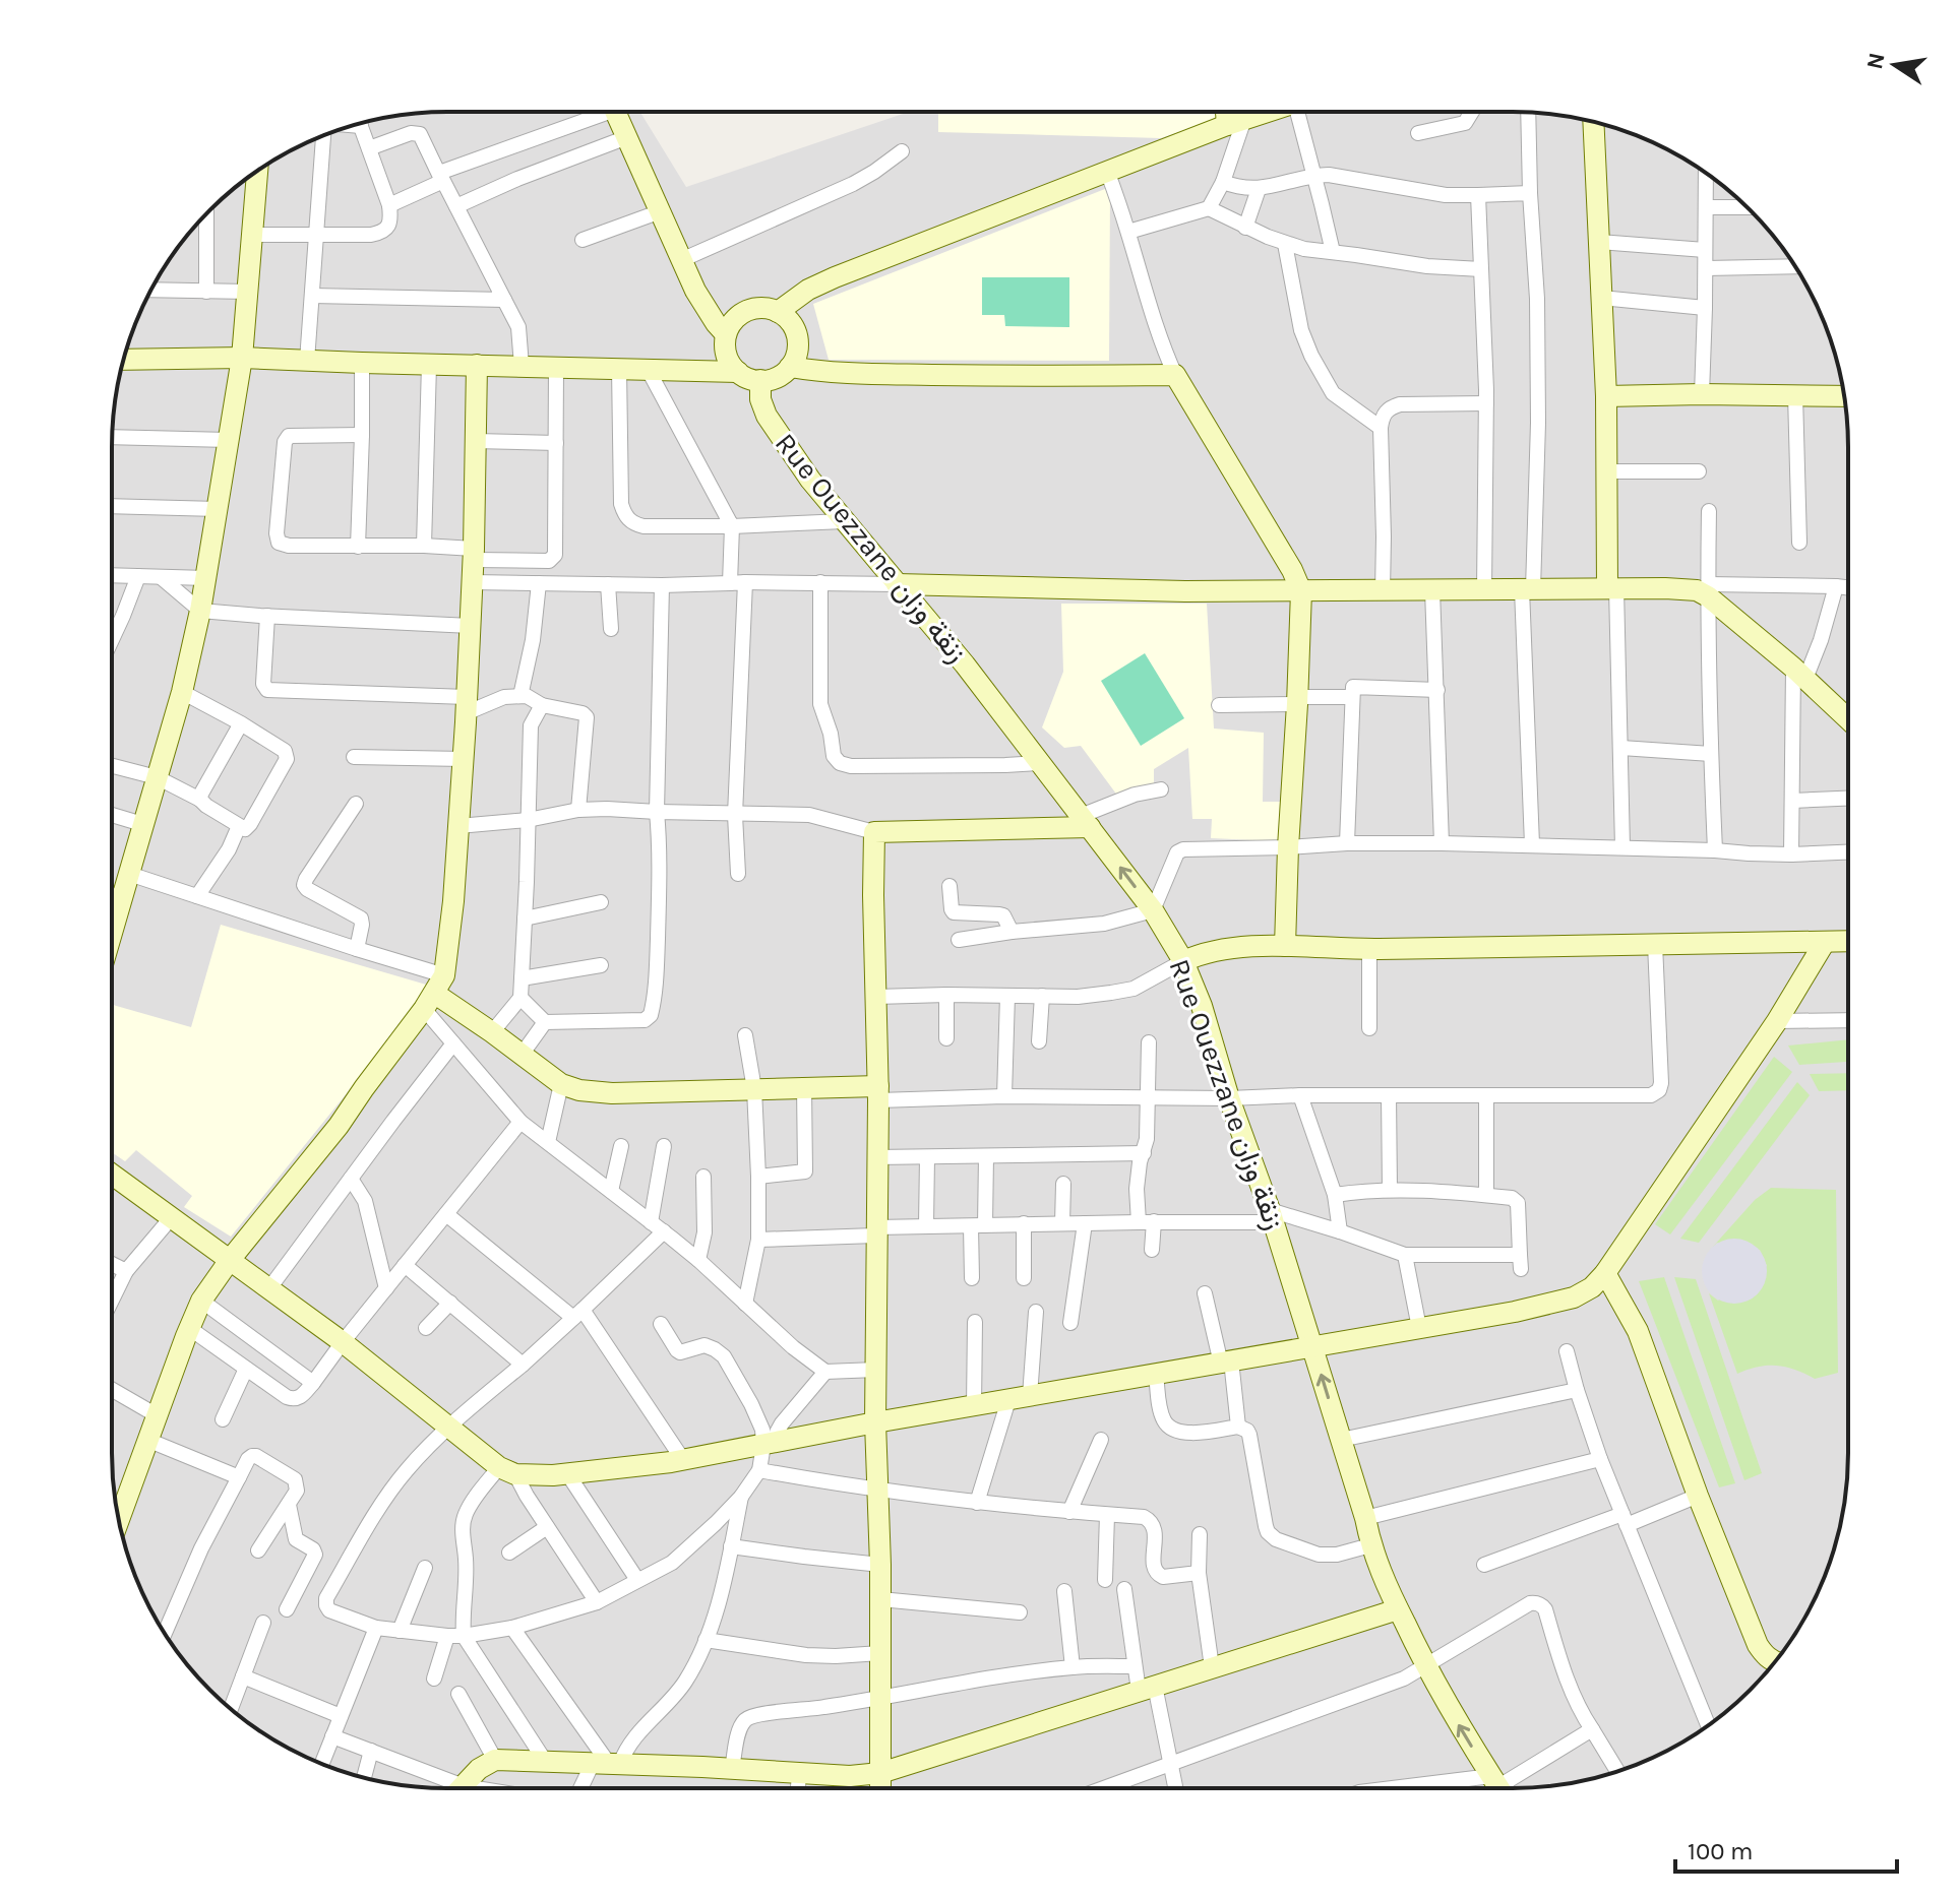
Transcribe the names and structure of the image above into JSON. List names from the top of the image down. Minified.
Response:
{"streets":{"street":["Rue Ouezzane زنقة وزان"]},"scale_bar":"100 m","north":"left"}
